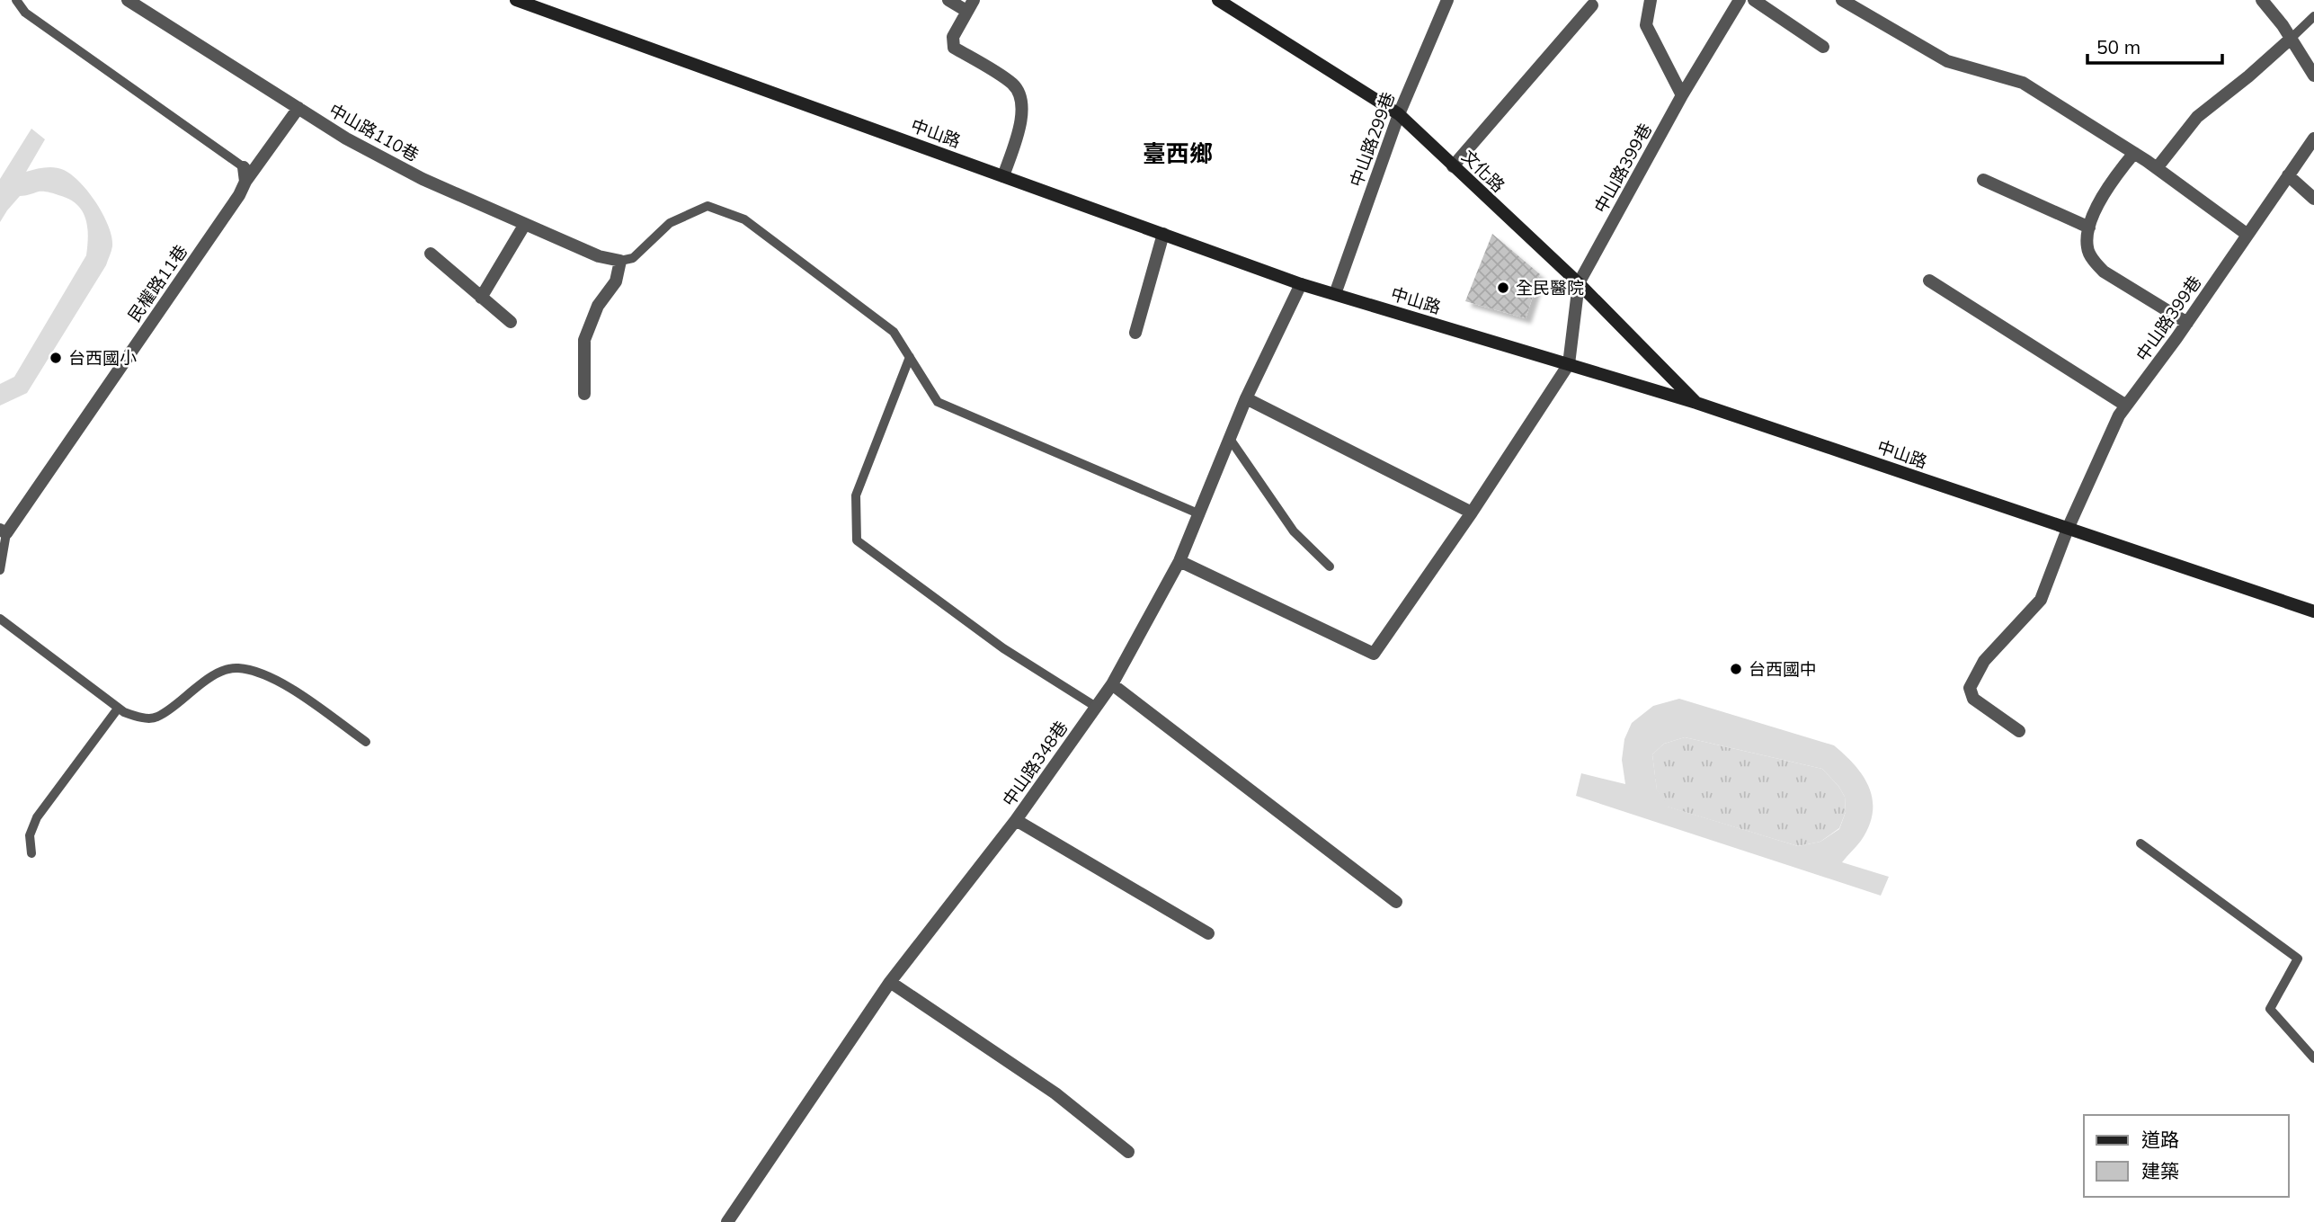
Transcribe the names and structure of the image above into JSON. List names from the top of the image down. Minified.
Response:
{"streets":{"main road":["中山路","文化路"],"street":["中山路110巷","中山路299巷","中山路399巷","民權路11巷","中山路348巷"]},"crossings":[["中山路110巷","民權路11巷"],["中山路","中山路299巷"],["中山路","中山路399巷"],["中山路","文化路"],["中山路","中山路348巷"],["中山路299巷","文化路"],["中山路399巷","文化路"]],"districts":["臺西鄉"],"places":["全民醫院","台西國小","台西國中"],"legend":["道路","建築"],"scale_bar":"50 m"}
